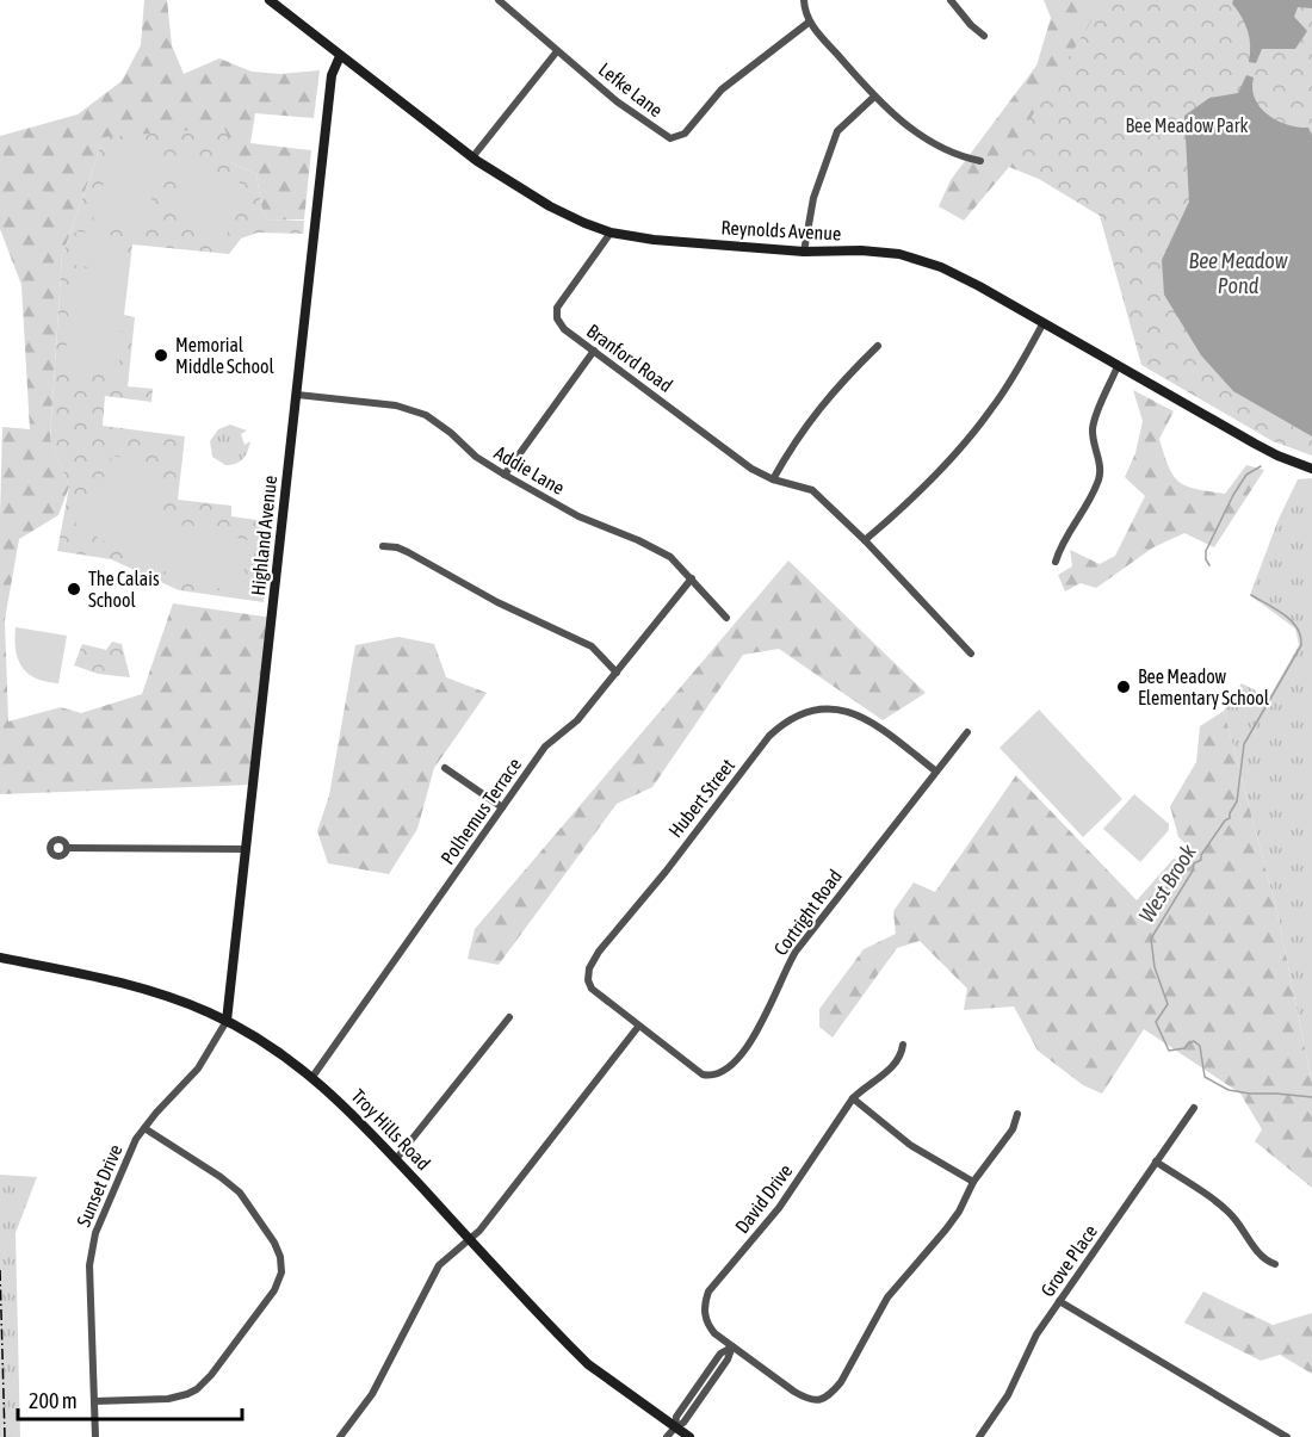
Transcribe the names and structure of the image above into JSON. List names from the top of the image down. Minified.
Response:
{"streets":{"street":["Lefke Lane","Reynolds Avenue","Branford Road","Addie Lane","Highland Avenue","Hubert Street","Polhemus Terrace","Cortright Road","Troy Hills Road","Sunset Drive","David Drive","Grove Place"]},"crossings":[["Reynolds Avenue","Branford Road"],["Reynolds Avenue","Highland Avenue"],["Addie Lane","Highland Avenue"],["Addie Lane","Polhemus Terrace"],["Highland Avenue","Troy Hills Road"],["Highland Avenue","Sunset Drive"],["Hubert Street","Cortright Road"],["Polhemus Terrace","Troy Hills Road"],["Troy Hills Road","Sunset Drive"]],"water":["Bee Meadow Pond","West Brook"],"parks":["Bee Meadow Park"],"places":["Memorial Middle School","The Calais School","Bee Meadow Elementary School"],"scale_bar":"200 m"}
